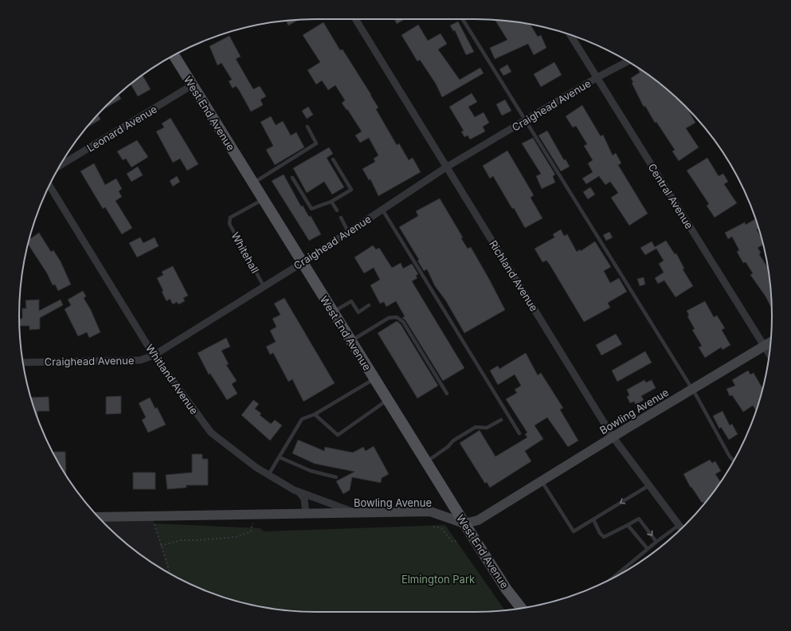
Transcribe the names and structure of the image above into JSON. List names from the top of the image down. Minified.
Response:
{"streets":{"main road":["West End Avenue"],"street":["Craighead Avenue","Leonard Avenue","Central Avenue","Richland Avenue","Whitland Avenue","Bowling Avenue"],"lane":["Whitehall"]},"crossings":[["Craighead Avenue","West End Avenue"],["Craighead Avenue","Central Avenue"],["Craighead Avenue","Whitehall"],["Craighead Avenue","Richland Avenue"],["Craighead Avenue","Whitland Avenue"],["West End Avenue","Leonard Avenue"],["West End Avenue","Whitehall"],["West End Avenue","Bowling Avenue"],["Central Avenue","Bowling Avenue"],["Richland Avenue","Bowling Avenue"],["Whitland Avenue","Bowling Avenue"]],"parks":["Elmington Park"]}
